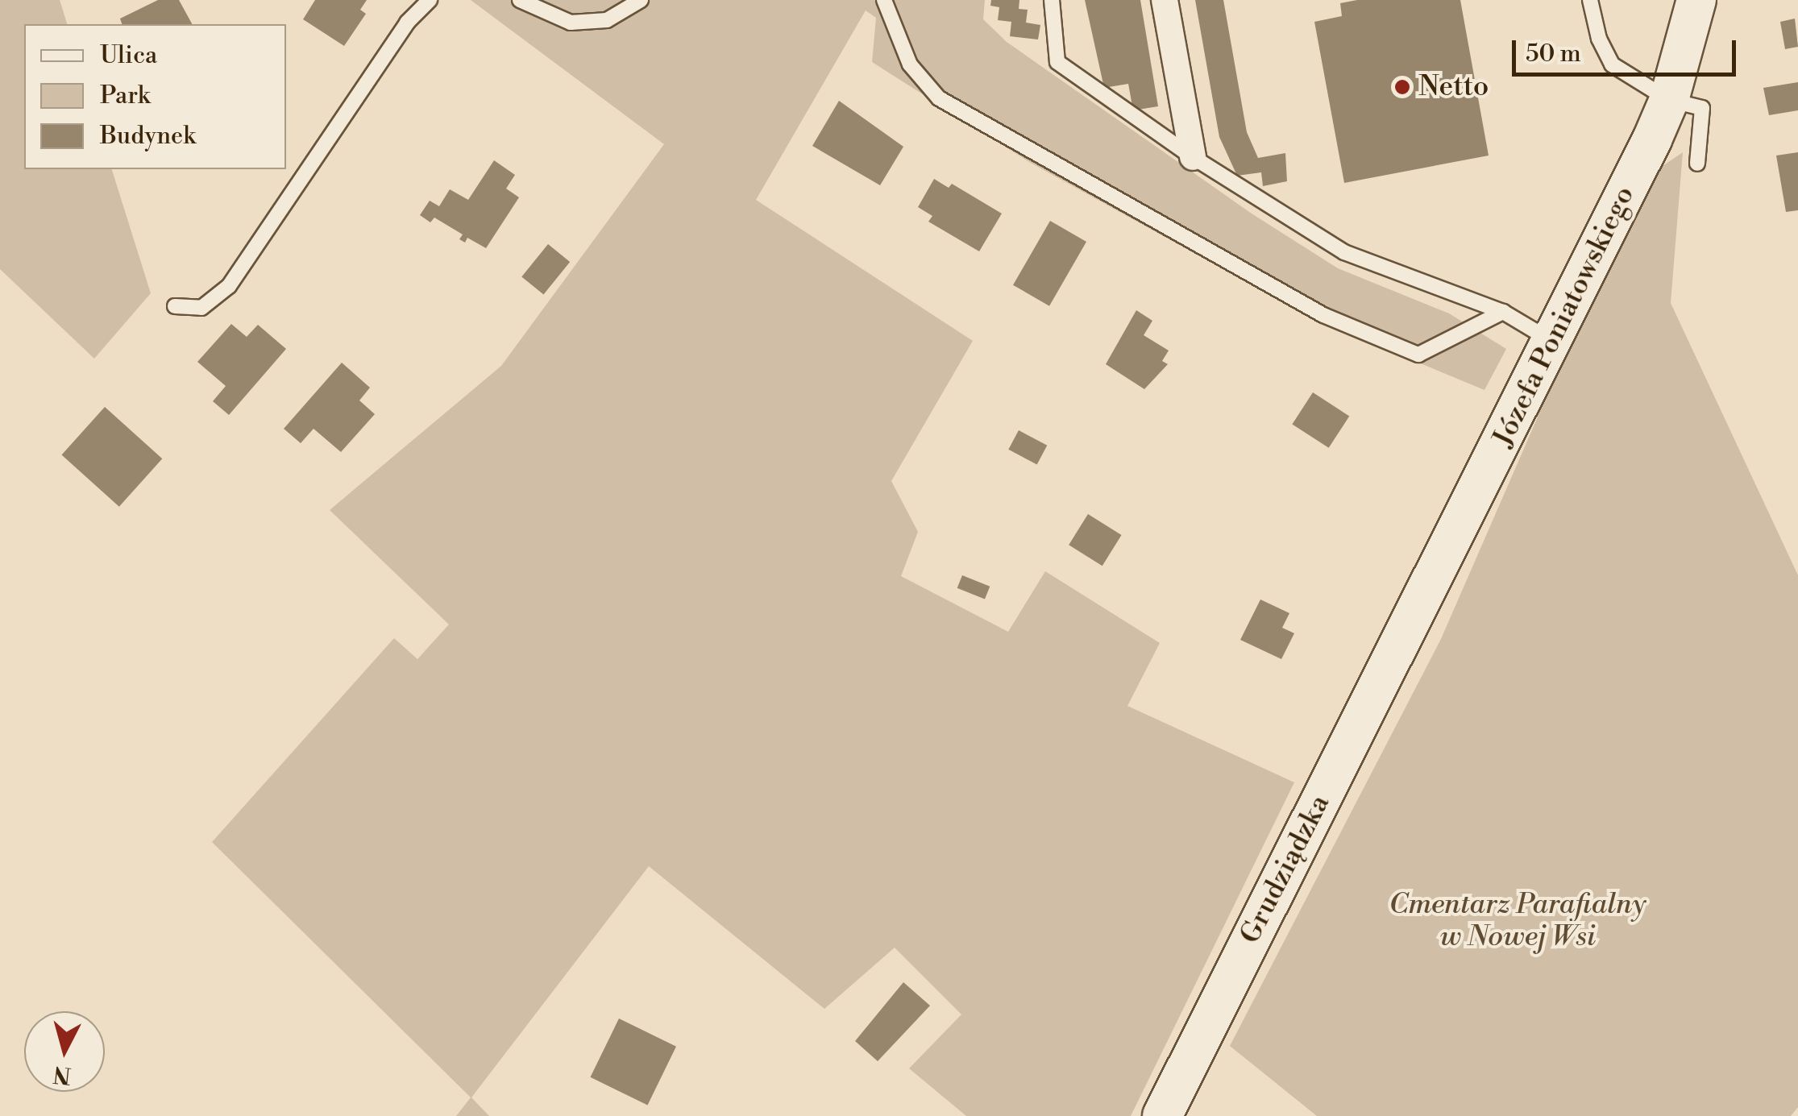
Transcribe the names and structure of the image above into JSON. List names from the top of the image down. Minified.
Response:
{"streets":{"street":["Józefa Poniatowskiego","Grudziądzka"]},"crossings":[["Józefa Poniatowskiego","Grudziądzka"]],"parks":["Cmentarz Parafialny w Nowej Wsi"],"places":["Netto"],"legend":["Ulica","Park","Budynek"],"scale_bar":"50 m","north":"bottom"}
